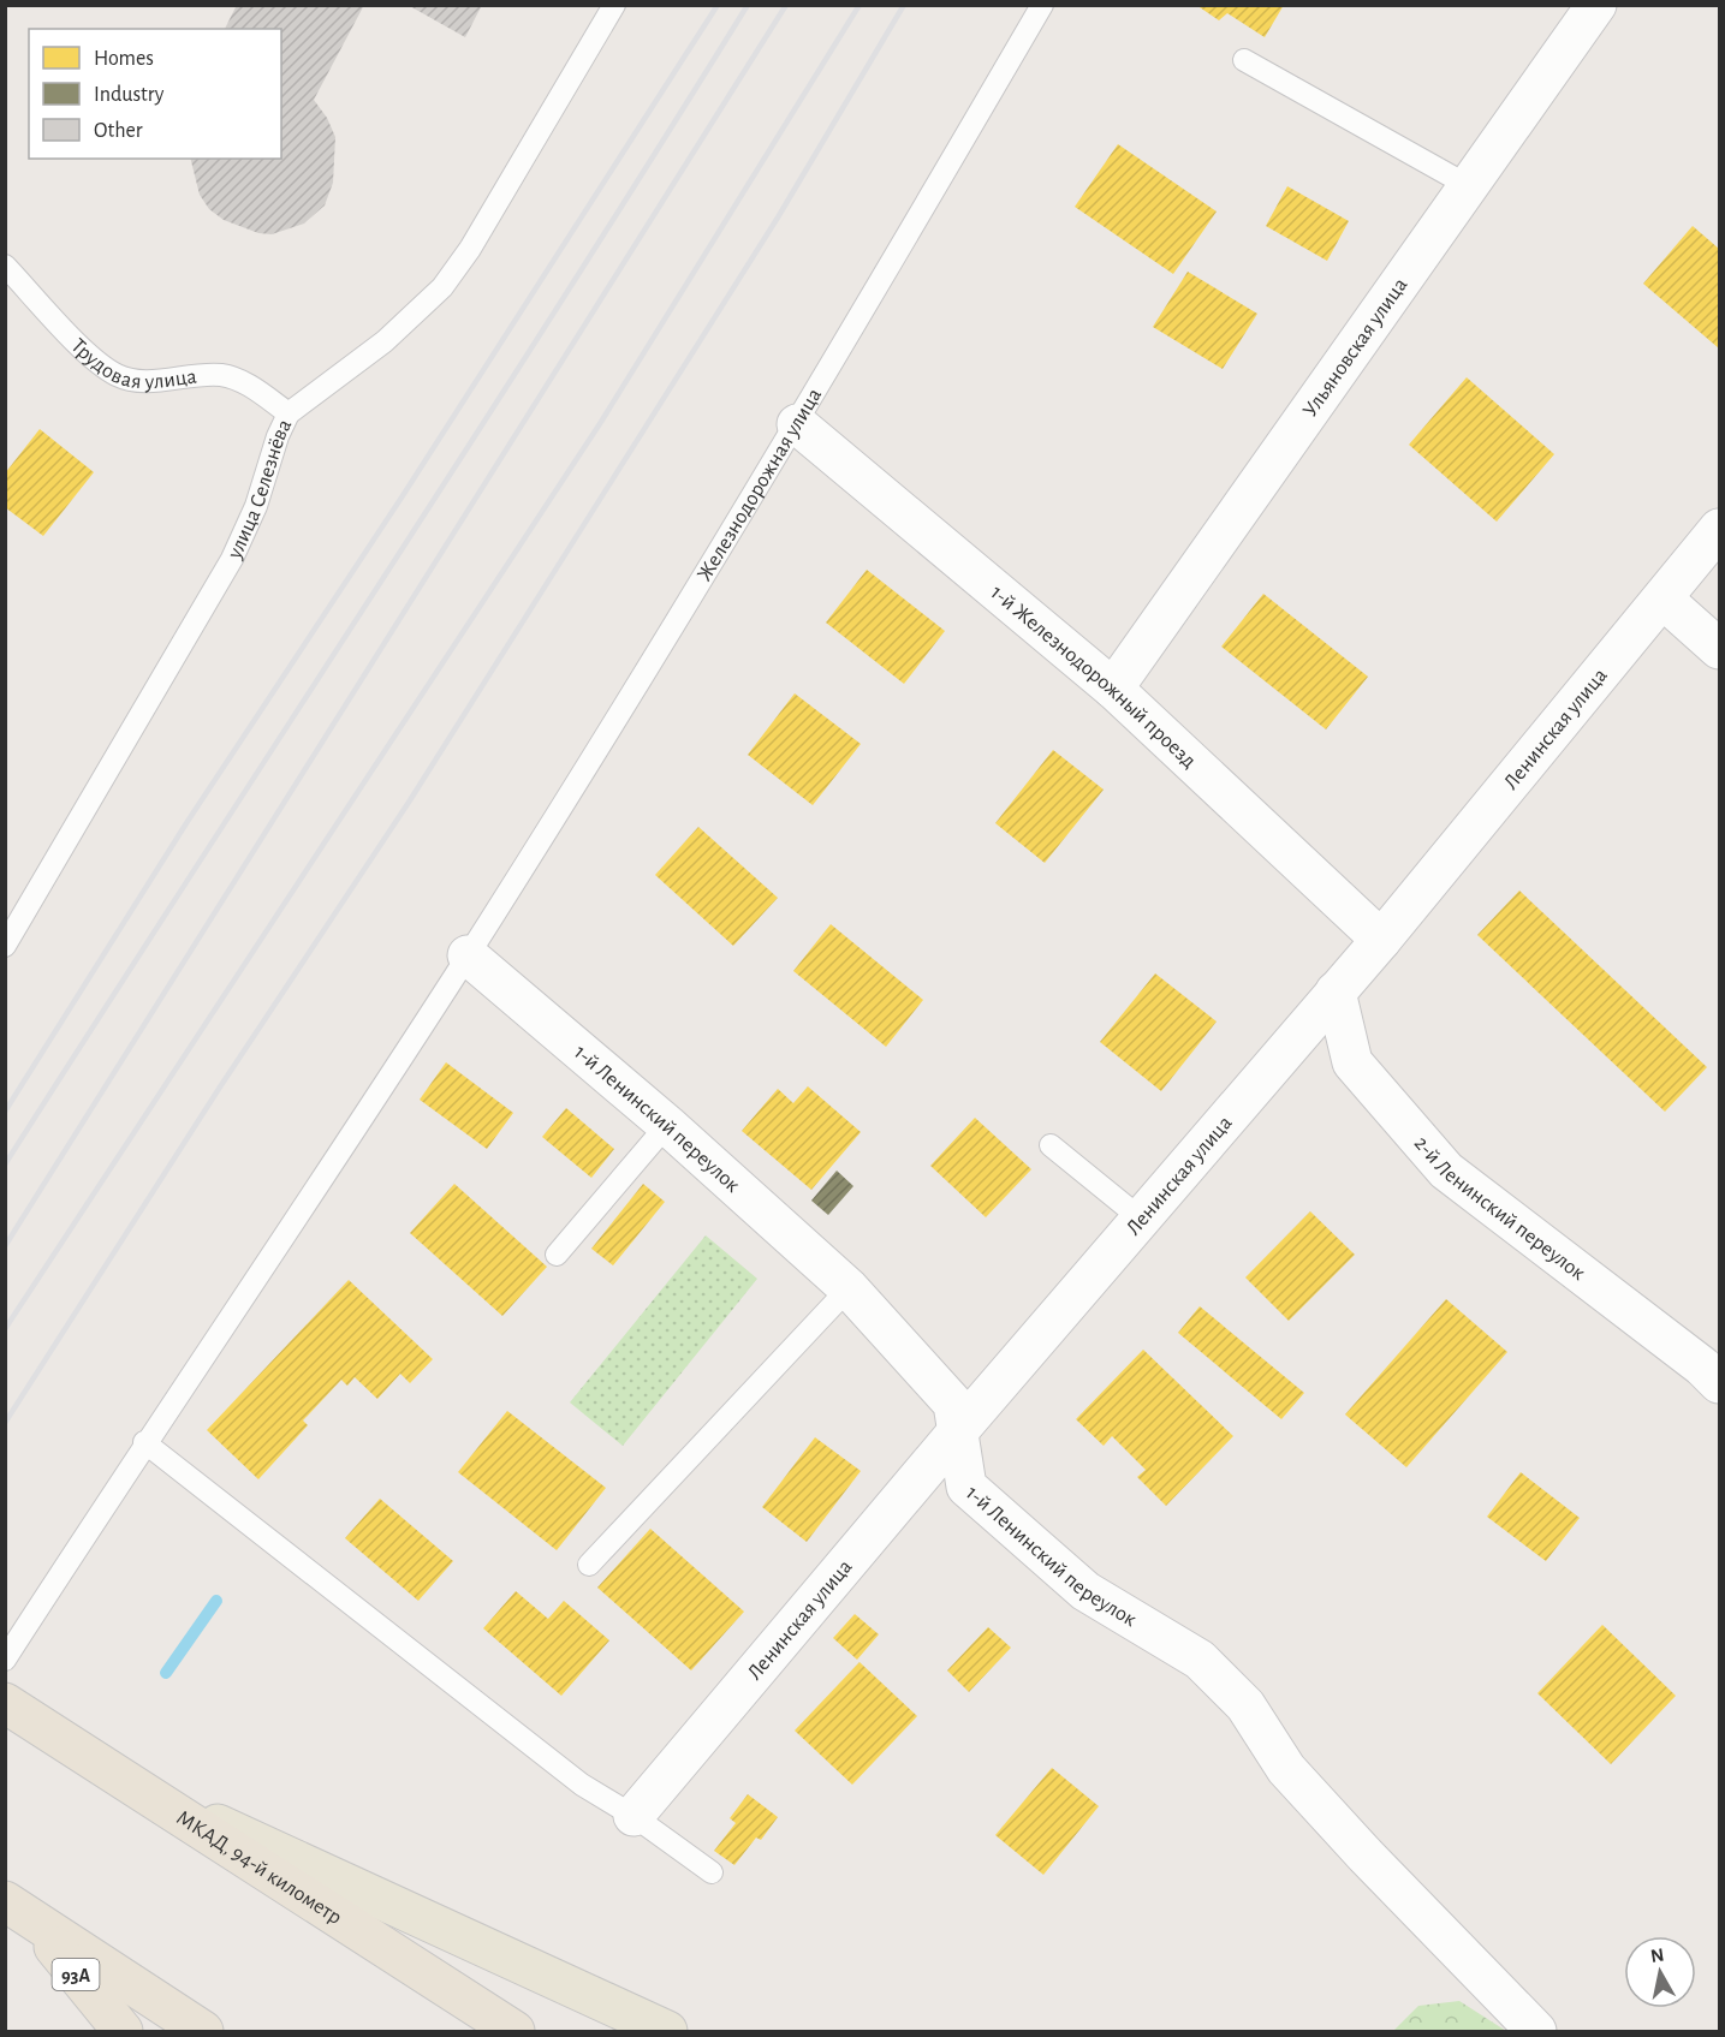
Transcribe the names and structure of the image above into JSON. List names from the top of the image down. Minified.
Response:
{"streets":{"highway":["МКАД, 94-й километр","93A"],"street":["Ульяновская улица","1-й Железнодорожный проезд","Ленинская улица","1-й Ленинский переулок","2-й Ленинский переулок"],"lane":["Трудовая улица","Железнодорожная улица","улица Селезнёва"]},"crossings":[["Ульяновская улица","1-й Железнодорожный проезд"],["Трудовая улица","улица Селезнёва"],["Железнодорожная улица","1-й Железнодорожный проезд"],["Железнодорожная улица","1-й Ленинский переулок"],["1-й Железнодорожный проезд","Ленинская улица"],["Ленинская улица","1-й Ленинский переулок"],["Ленинская улица","2-й Ленинский переулок"]],"legend":["Homes","Industry","Other"],"north":"top"}
